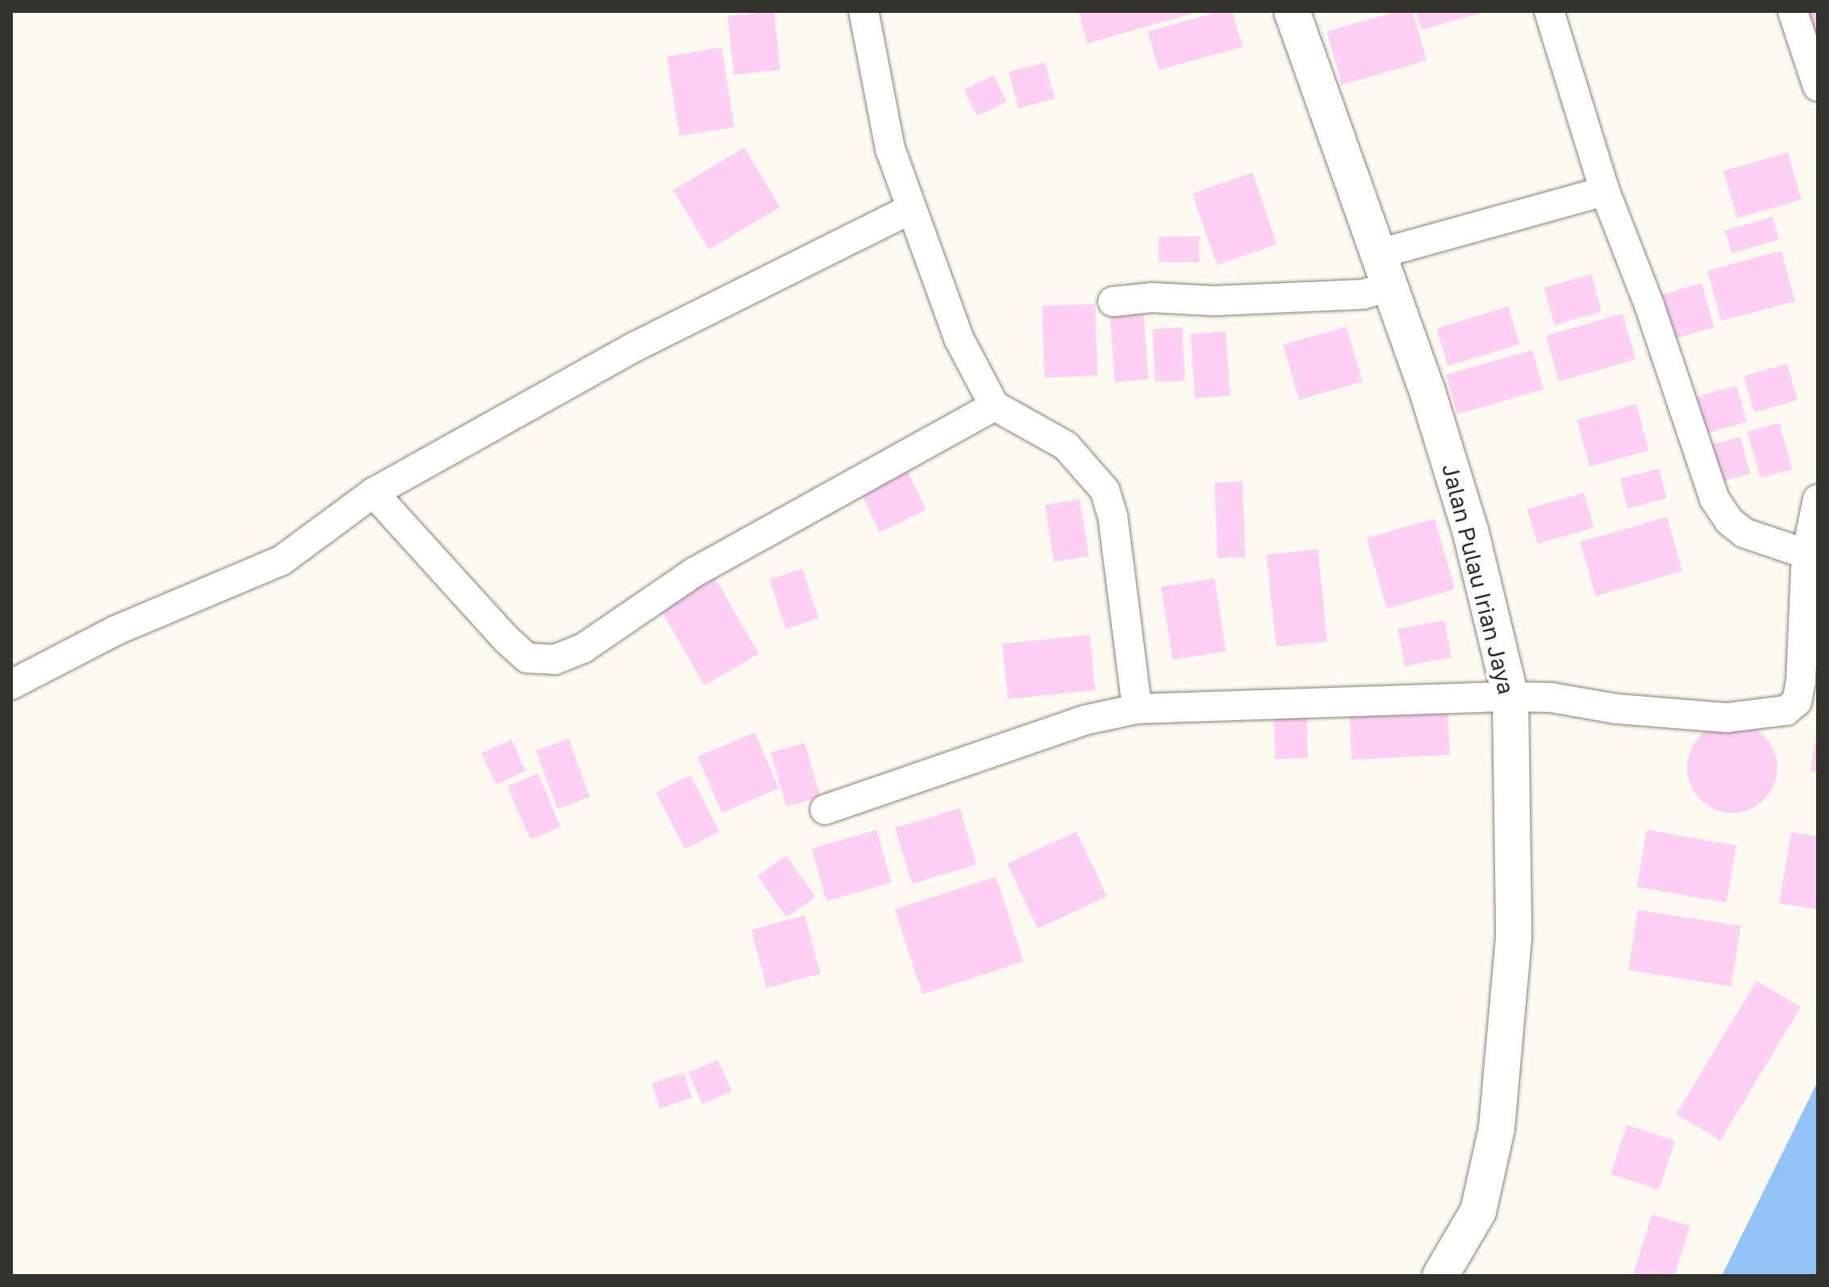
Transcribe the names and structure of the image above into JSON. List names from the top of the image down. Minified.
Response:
{"streets":{"street":["Jalan Pulau Irian Jaya"]}}
